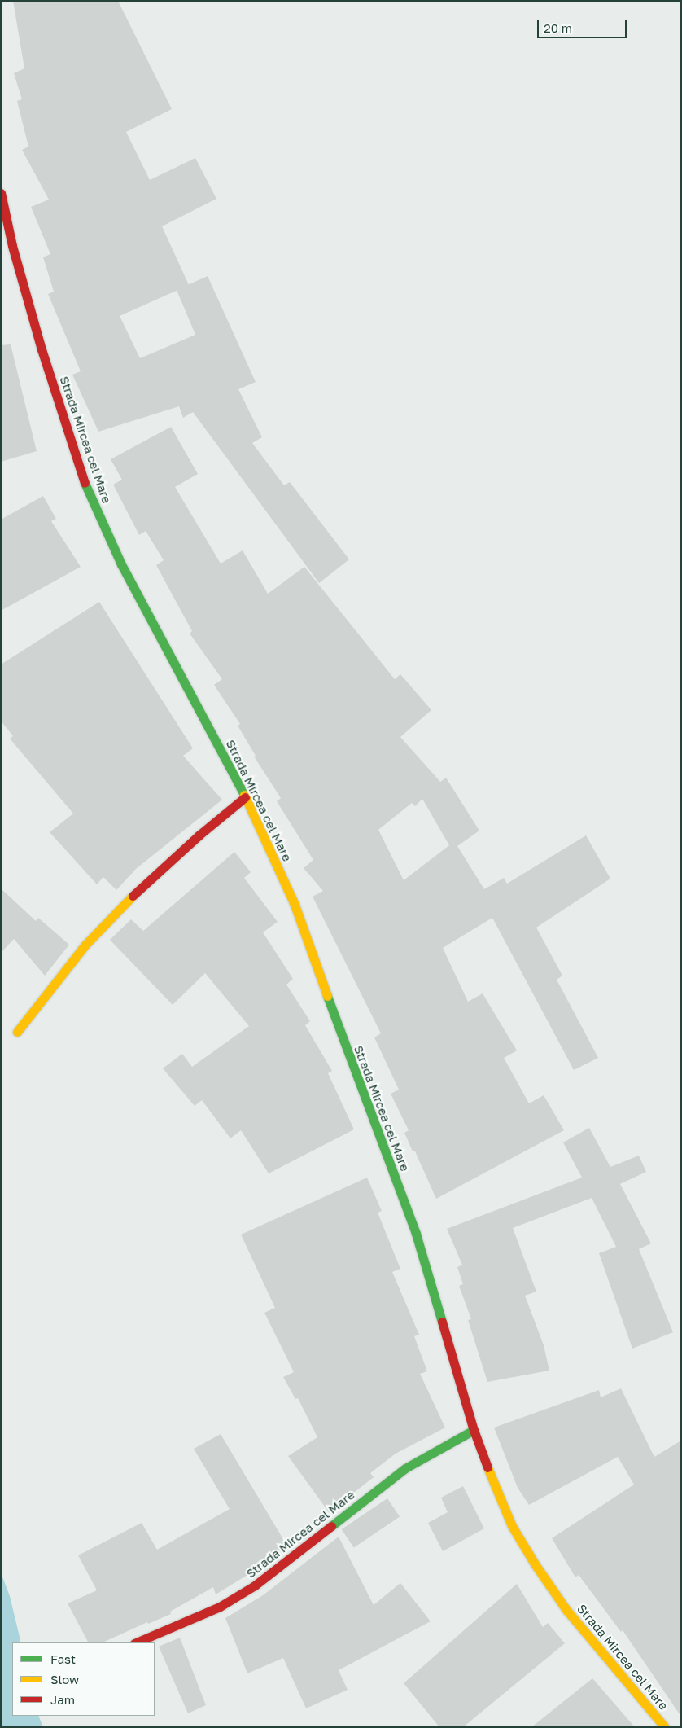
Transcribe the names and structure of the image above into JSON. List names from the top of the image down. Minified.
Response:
{"streets":{"street":["Strada Mircea cel Mare"]},"legend":["Fast","Slow","Jam"],"scale_bar":"20 m"}
